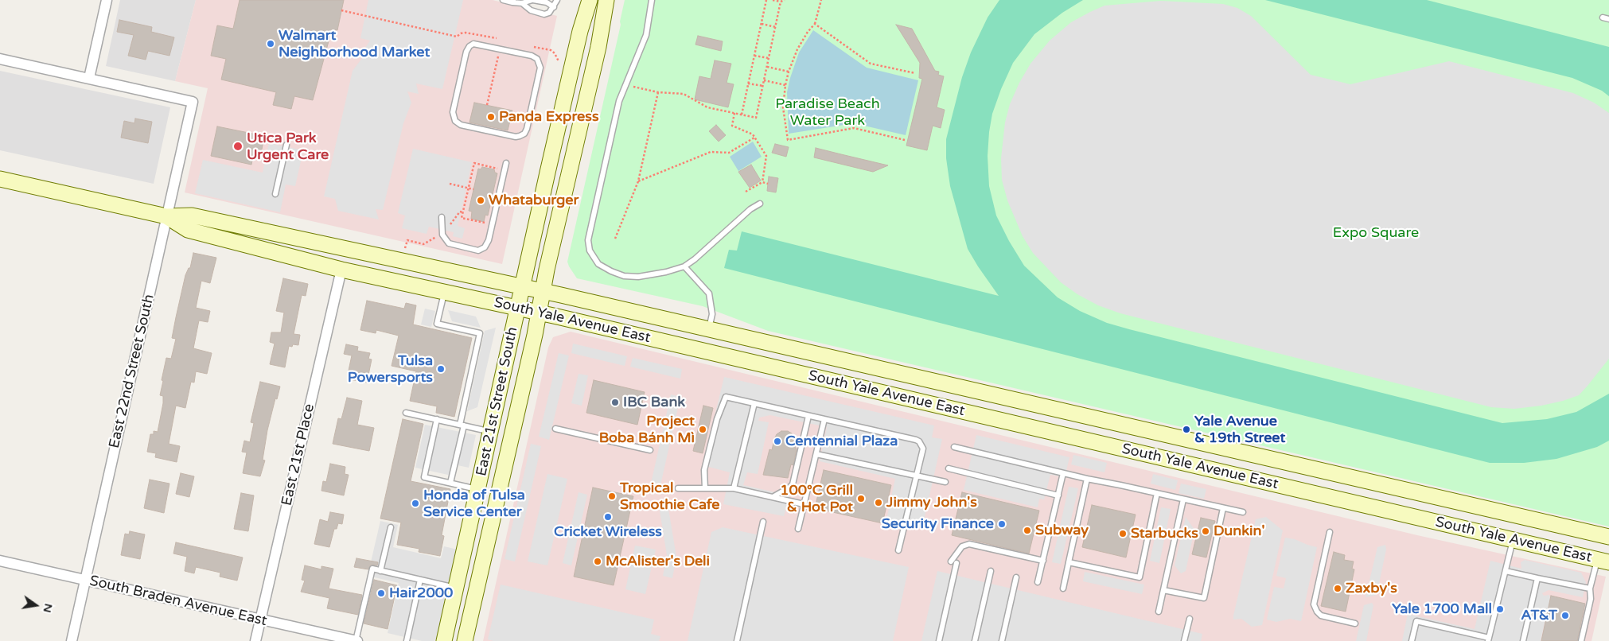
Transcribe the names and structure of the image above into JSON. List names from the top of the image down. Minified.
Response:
{"streets":{"main road":["South Yale Avenue East","East 21st Street South"],"street":["East 22nd Street South","East 21st Place","South Braden Avenue East"]},"crossings":[["South Yale Avenue East","East 22nd Street South"],["South Yale Avenue East","East 21st Street South"],["South Yale Avenue East","East 21st Place"],["East 22nd Street South","South Braden Avenue East"],["East 21st Place","South Braden Avenue East"]],"parks":["Paradise Beach Water Park","Expo Square"],"places":["Walmart Neighborhood Market","Panda Express","Utica Park Urgent Care","Whataburger","Tulsa Powersports","IBC Bank","Project Boba Bánh Mì","Yale Avenue & 19th Street","Centennial Plaza","Tropical Smoothie Cafe","100°C Grill & Hot Pot","Jimmy John's","Honda of Tulsa Service Center","Cricket Wireless","Security Finance","Subway","Dunkin'","Starbucks","McAlister's Deli","Zaxby's","Hair2000","Yale 1700 Mall","AT&T"],"north":"right"}
